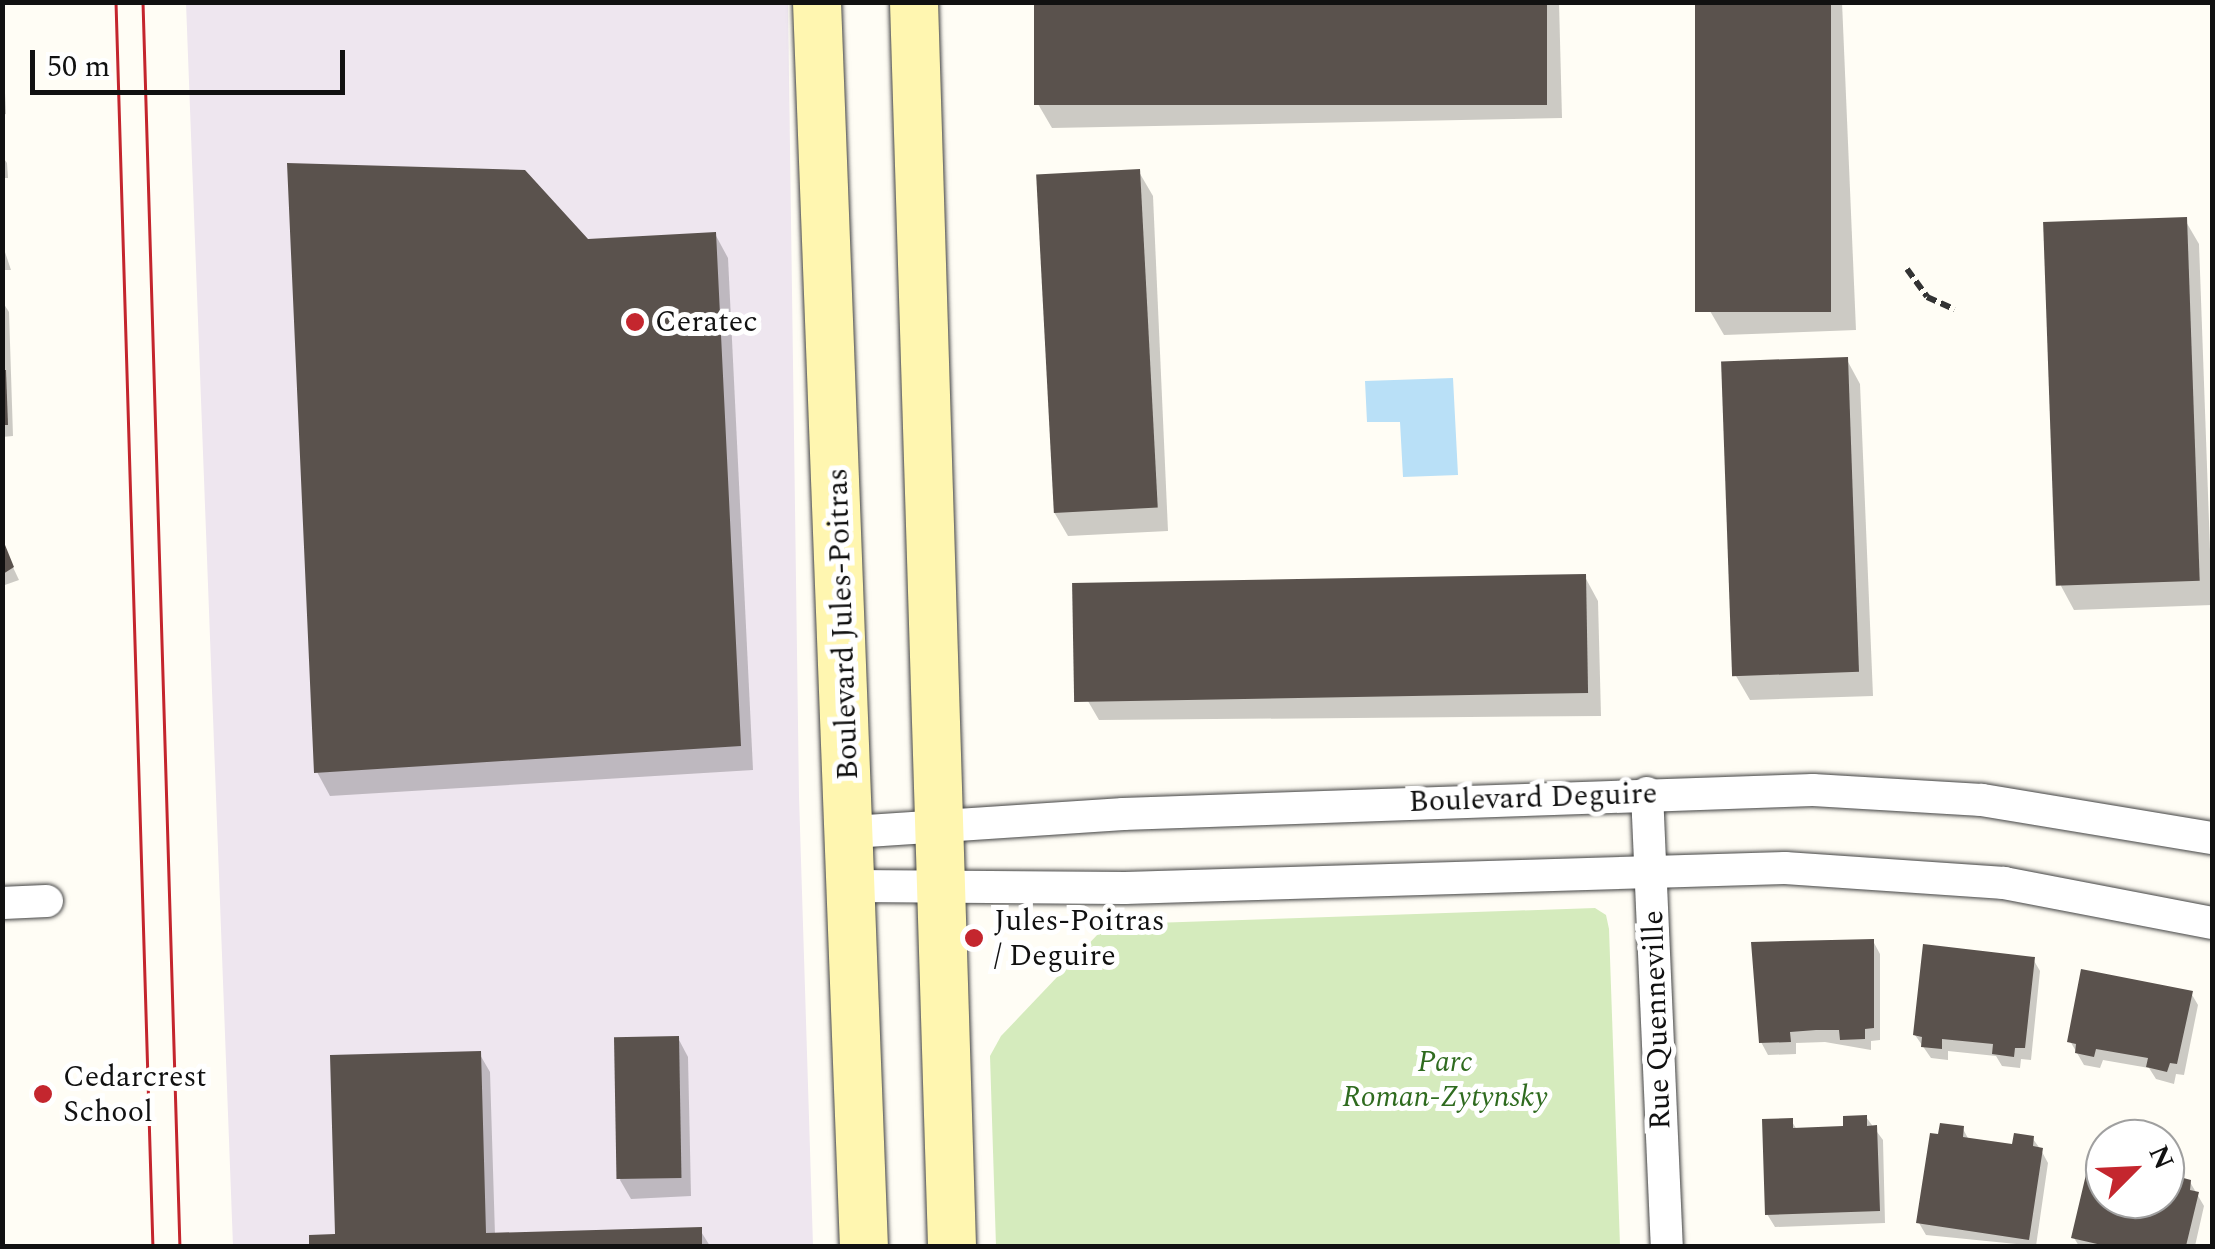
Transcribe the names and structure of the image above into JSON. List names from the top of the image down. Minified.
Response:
{"streets":{"street":["Boulevard Jules-Poitras","Boulevard Deguire","Rue Quenneville"]},"crossings":[["Boulevard Jules-Poitras","Boulevard Deguire"],["Boulevard Deguire","Rue Quenneville"]],"parks":["Parc Roman-Zytynsky"],"places":["Ceratec","Jules-Poitras / Deguire","Cedarcrest School"],"scale_bar":"50 m","north":"top right"}
